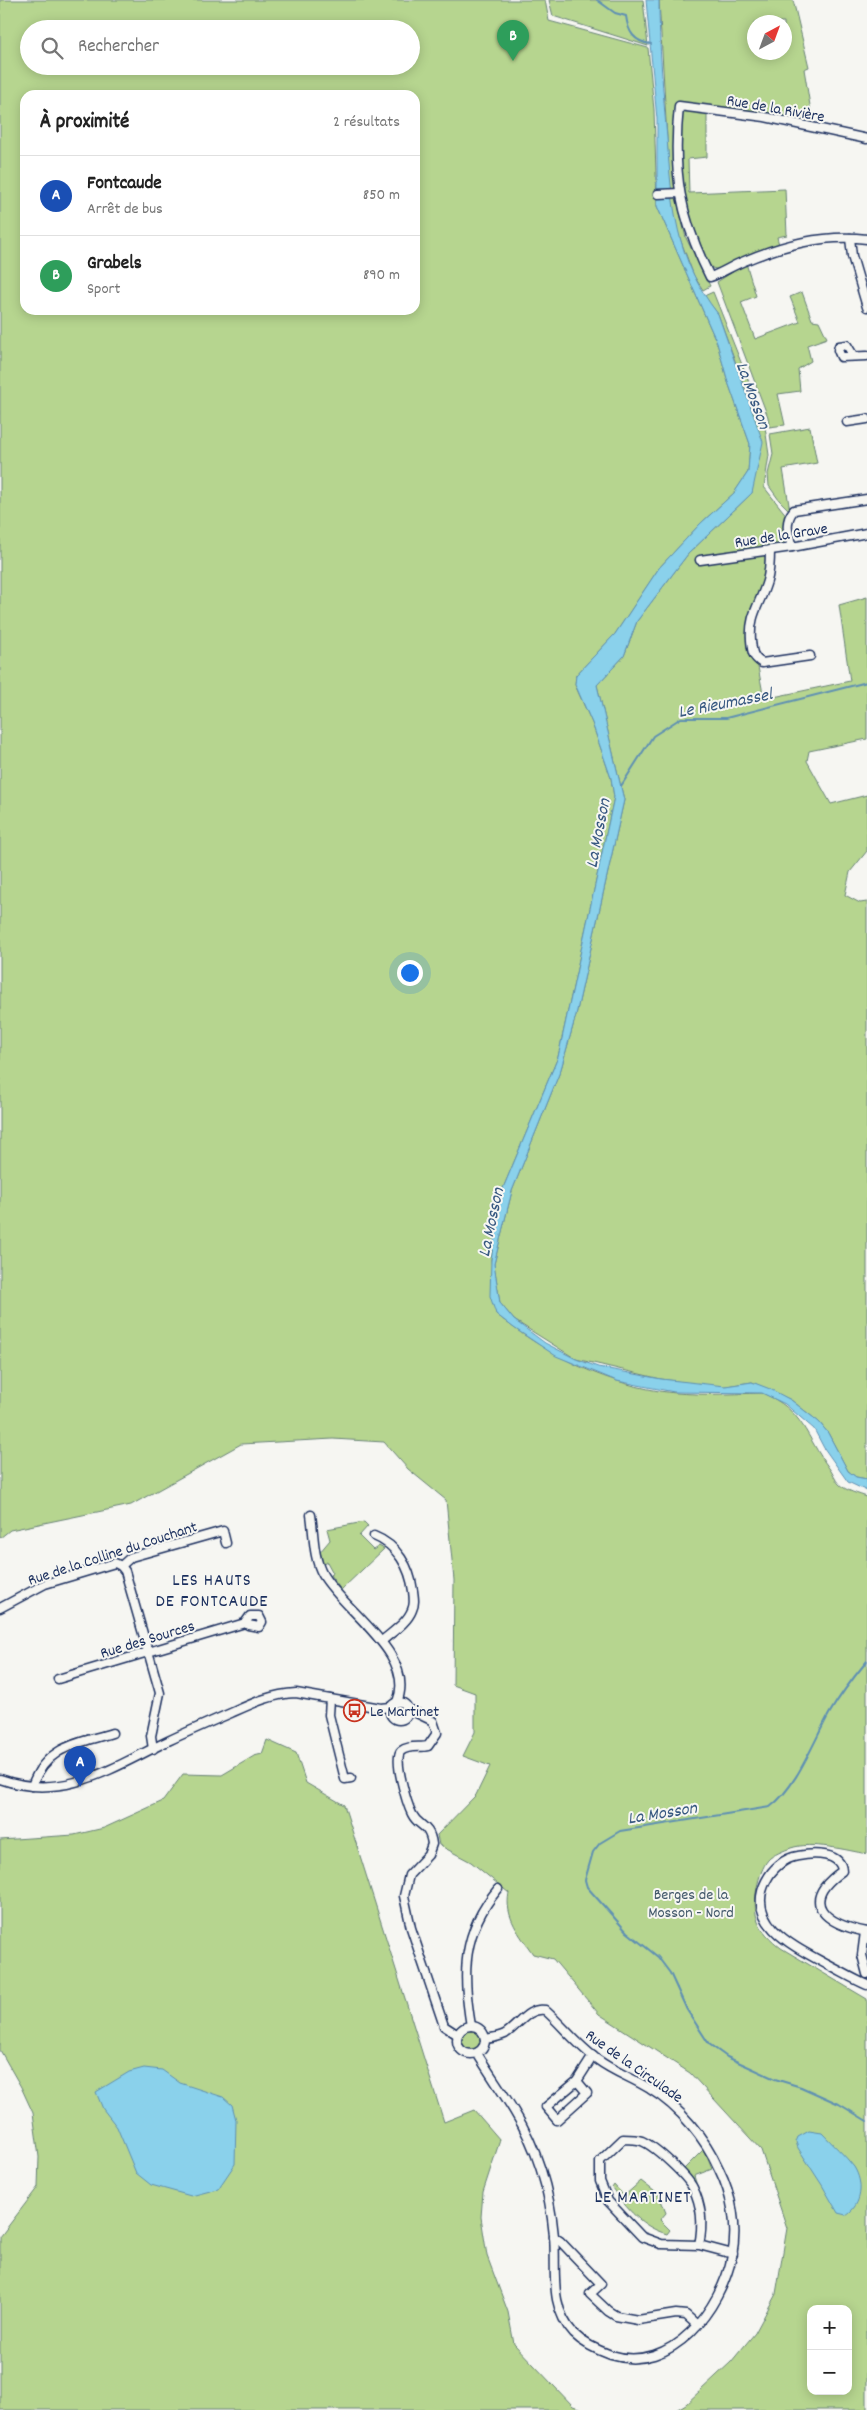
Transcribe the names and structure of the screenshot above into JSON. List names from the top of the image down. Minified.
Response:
{"streets":{"street":["Rue de la Rivière","Rue de la Grave","Rue de la Colline du Couchant","Rue des Sources","Rue de la Circulade"]},"districts":["LES HAUTS DE FONTCAUDE","LE MARTINET"],"water":["La Mosson","Le Rieumassel"],"parks":["Berges de la Mosson - Nord"],"places":{"bus stop":["Le Martinet"]},"north":"top right","page":{"pins":["B","A"],"search":"Rechercher","heading":["À proximité","2 résultats"],"list":[{"mark":"A","name":"Fontcaude","note":"Arrêt de bus","value":"850 m"},{"mark":"B","name":"Grabels","note":"Sport","value":"890 m"}],"map_buttons":["+","−"]}}
